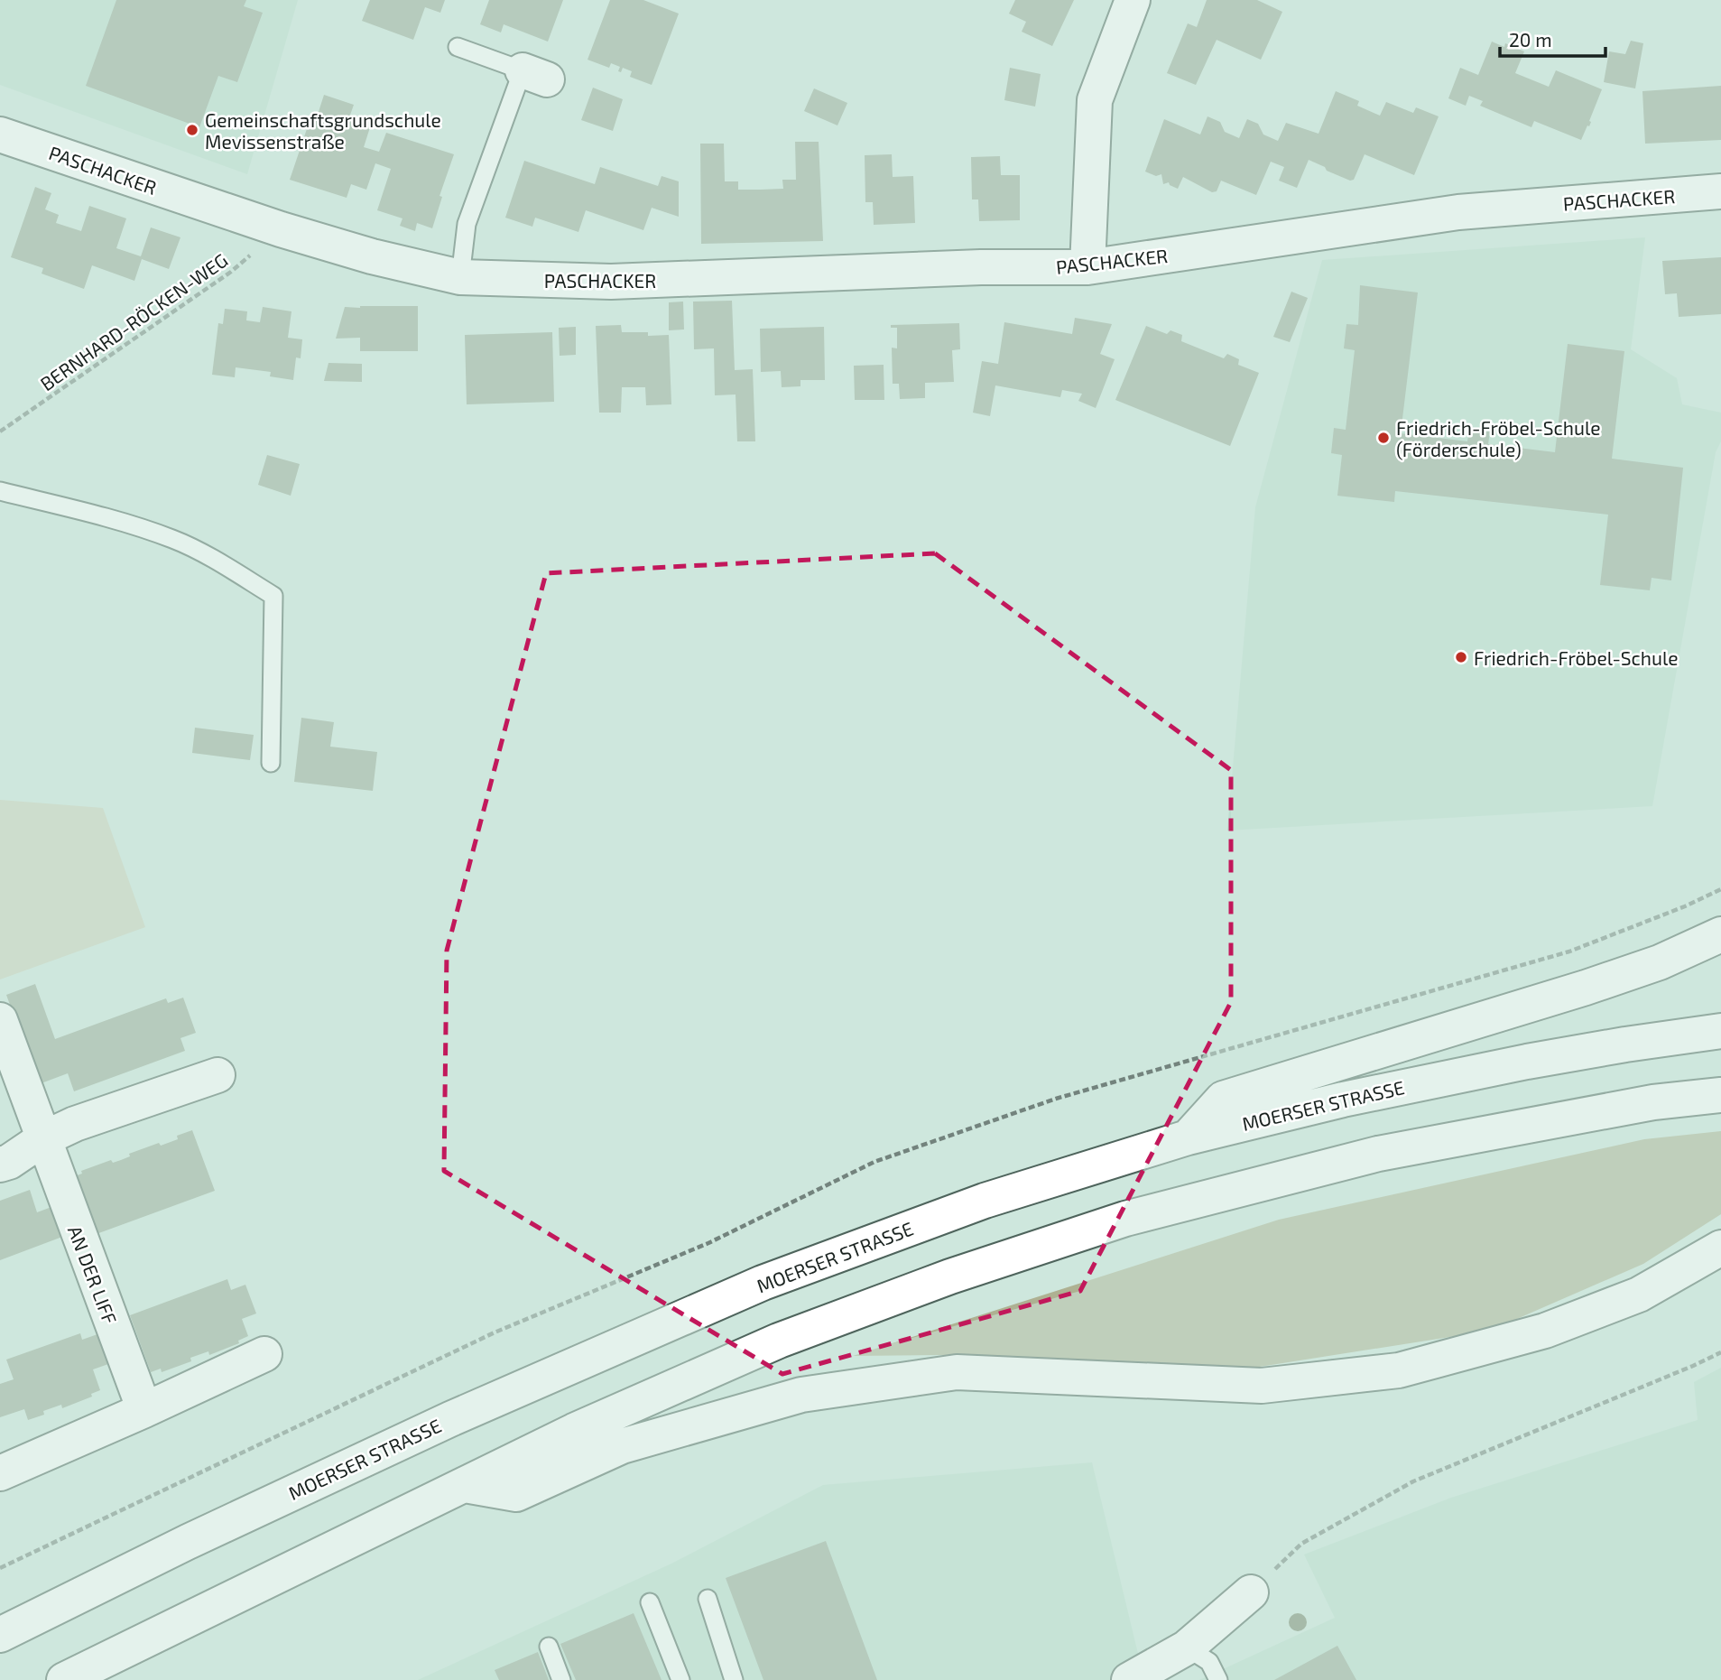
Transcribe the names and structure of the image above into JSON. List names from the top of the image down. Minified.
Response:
{"streets":{"main road":["PASCHACKER","MOERSER STRASSE","AN DER LIFF"],"path":["BERNHARD-RÖCKEN-WEG"]},"crossings":[["PASCHACKER","BERNHARD-RÖCKEN-WEG"]],"places":["Gemeinschaftsgrundschule Mevissenstraße","Friedrich-Fröbel-Schule (Förderschule)","Friedrich-Fröbel-Schule"],"scale_bar":"20 m"}
